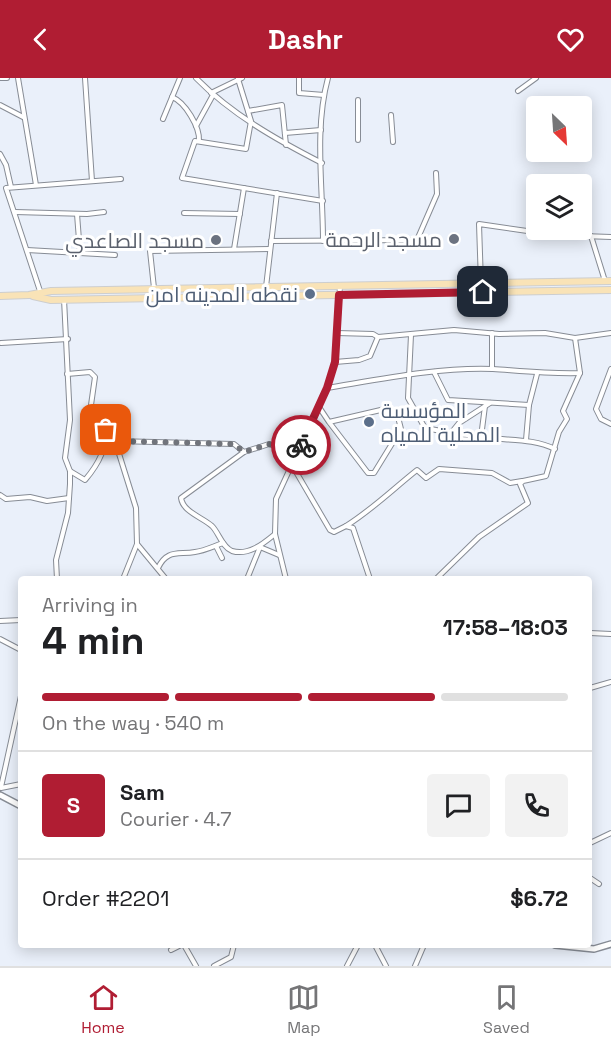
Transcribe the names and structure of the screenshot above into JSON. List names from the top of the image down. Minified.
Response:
{"places":["مسجد الرحمة","مسجد الصاعدي","نقطه المدينه امن","المؤسسة المحلية للمياه"],"north":"bottom right","page":{"header":"Dashr","heading":["4 min","Arriving in","17:58–18:03"],"panel":["Sam","Courier · 4.7","Order #2201","$6.72"],"bar":"On the way · 540 m","round":"S","tabs":["Home","Map","Saved"]}}
